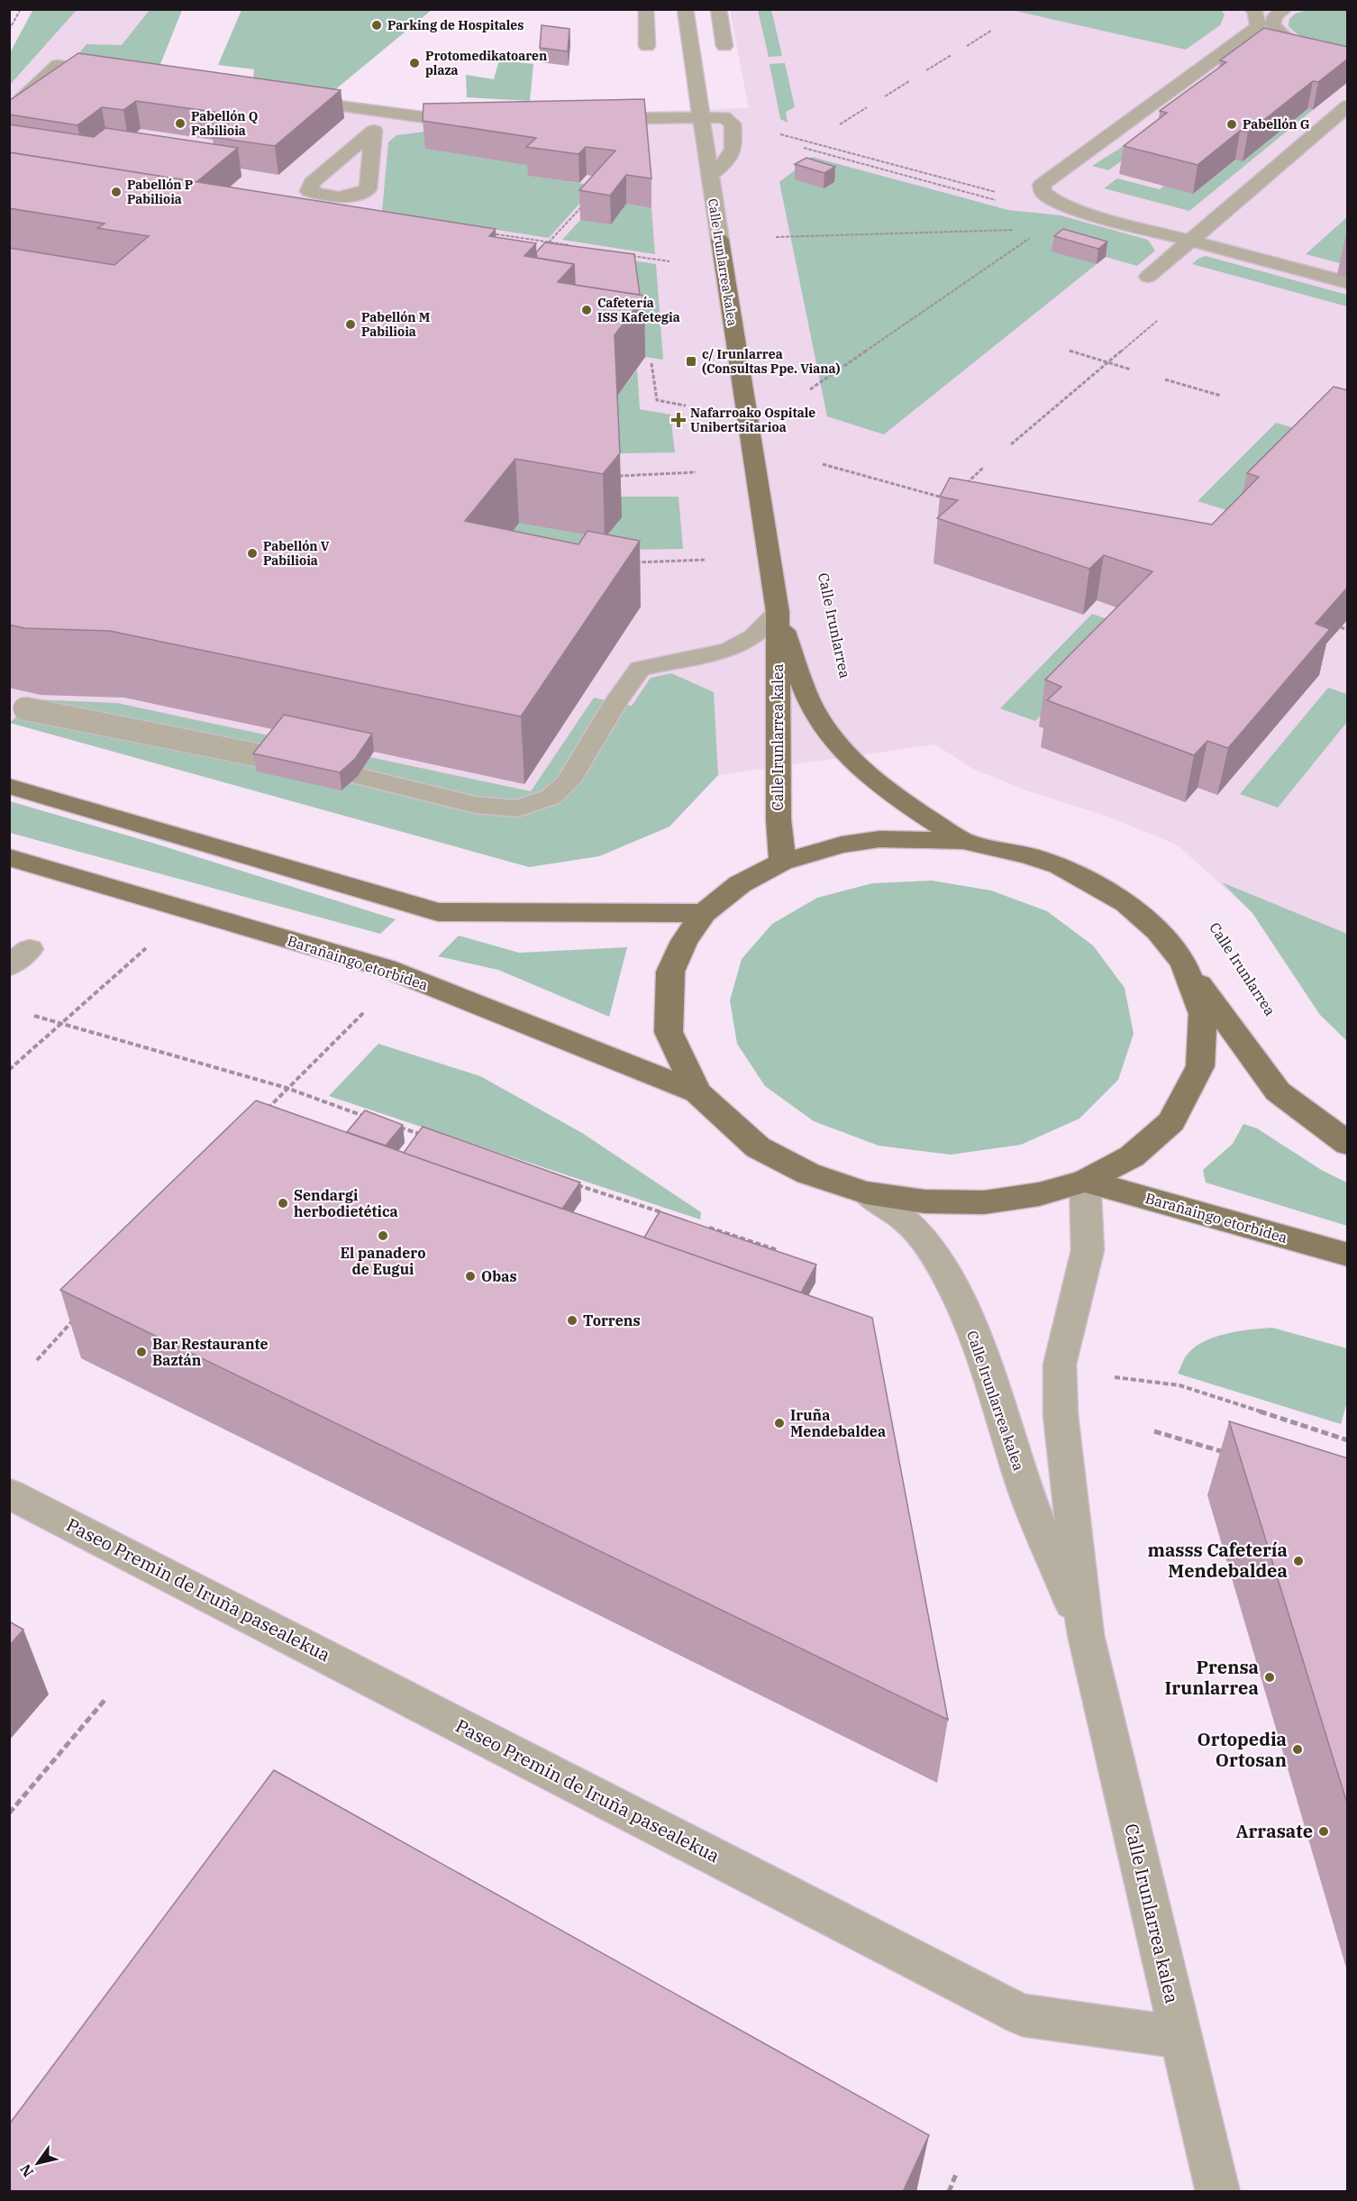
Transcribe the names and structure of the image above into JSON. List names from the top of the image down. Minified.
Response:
{"streets":{"main road":["Calle Irunlarrea kalea","Barañaingo etorbidea"],"street":["Paseo Premin de Iruña pasealekua"]},"crossings":[["Calle Irunlarrea kalea","Barañaingo etorbidea"],["Calle Irunlarrea kalea","Paseo Premin de Iruña pasealekua"]],"places":{"other":["Parking de Hospitales","Protomedikatoaren plaza","Pabellón Q Pabilioia","Pabellón G","Pabellón P Pabilioia","Cafetería ISS Kafetegia","Pabellón M Pabilioia","Pabellón V Pabilioia","Sendargi herbodietética","El panadero de Eugui","Obas","Torrens","Bar Restaurante Baztán","Iruña Mendebaldea","masss Cafetería Mendebaldea","Prensa Irunlarrea","Ortopedia Ortosan","Arrasate"],"transit":["c/ Irunlarrea (Consultas Ppe. Viana)"],"health":["Nafarroako Ospitale Unibertsitarioa"]},"north":"bottom left"}
